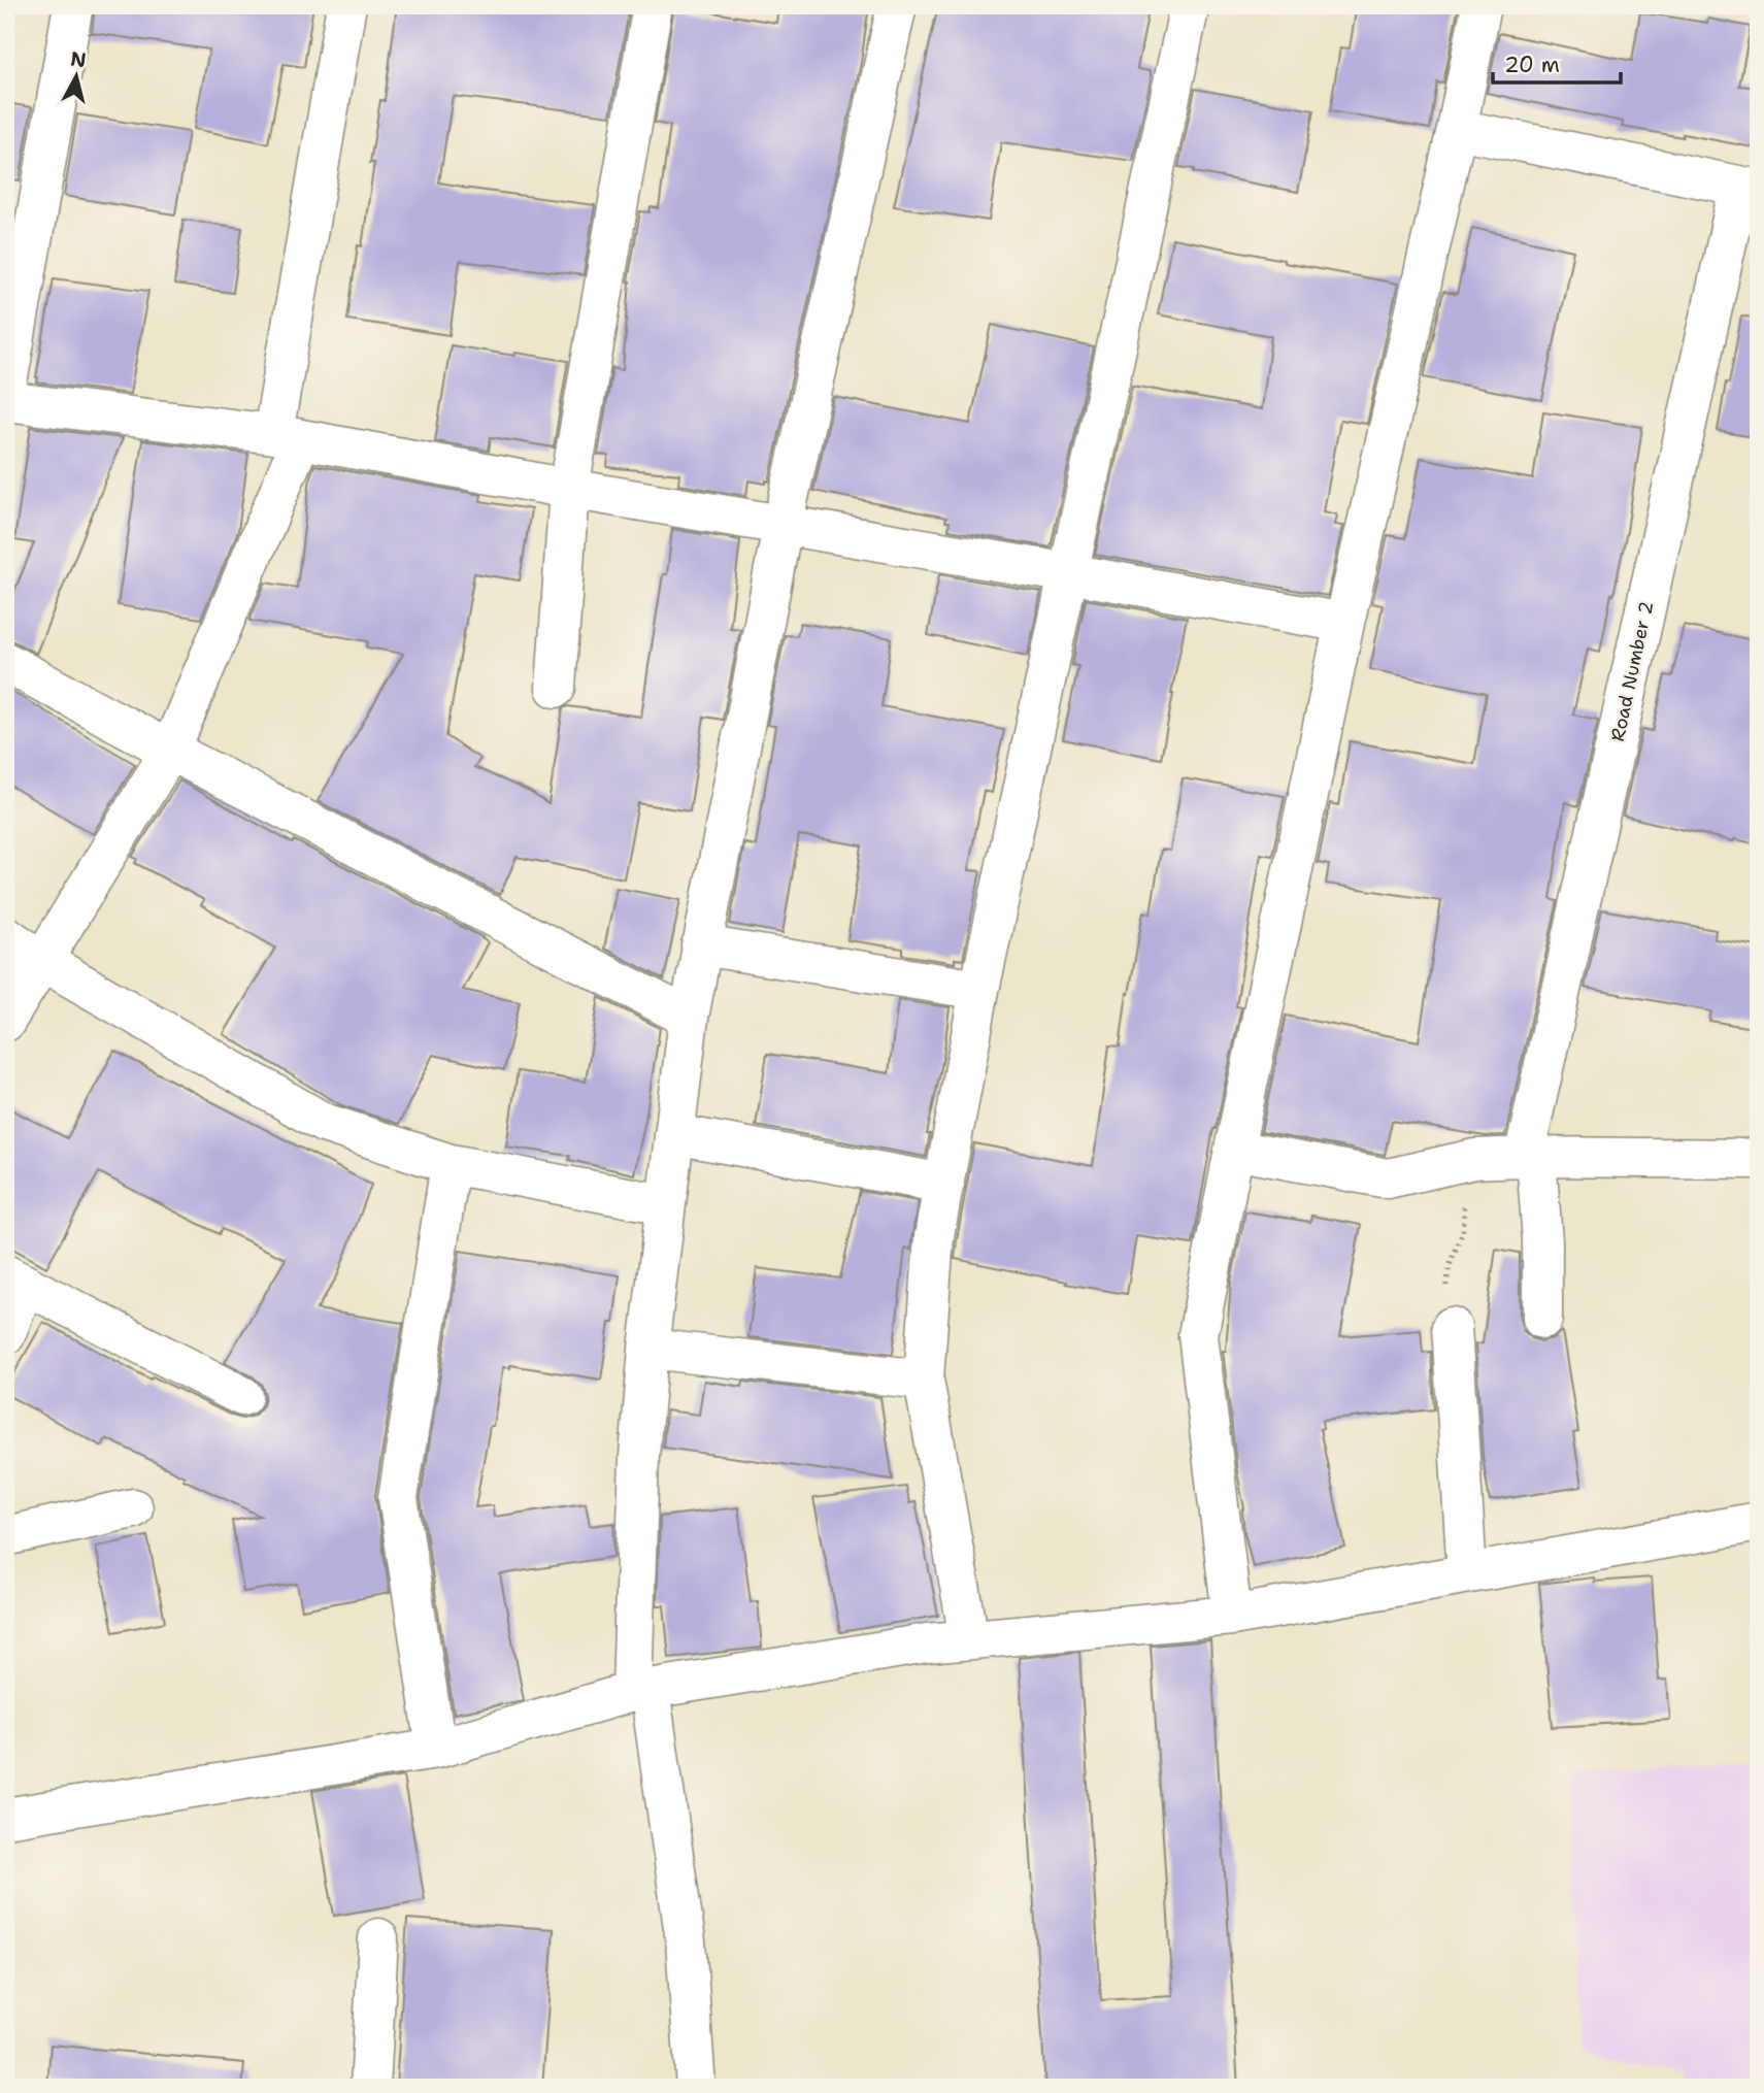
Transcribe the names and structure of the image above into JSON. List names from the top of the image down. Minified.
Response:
{"streets":{"street":["Road Number 2"]},"scale_bar":"20 m","north":"top"}
